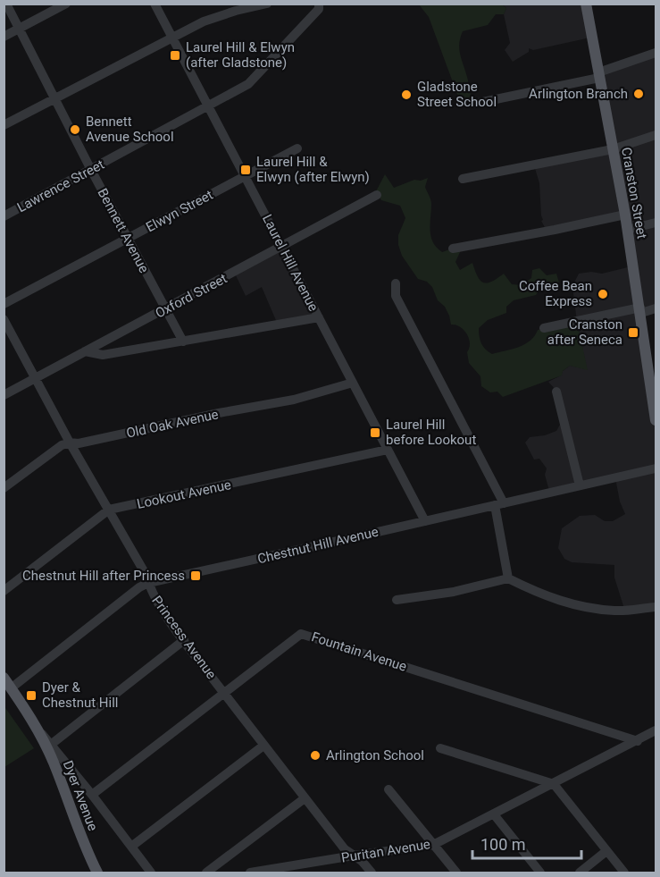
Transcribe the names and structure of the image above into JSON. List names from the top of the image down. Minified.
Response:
{"streets":{"main road":["Cranston Street","Dyer Avenue"],"street":["Lawrence Street","Elwyn Street","Bennett Avenue","Laurel Hill Avenue","Oxford Street","Old Oak Avenue","Lookout Avenue","Chestnut Hill Avenue","Princess Avenue","Fountain Avenue","Puritan Avenue"]},"crossings":[["Lawrence Street","Bennett Avenue"],["Lawrence Street","Laurel Hill Avenue"],["Elwyn Street","Bennett Avenue"],["Elwyn Street","Laurel Hill Avenue"],["Bennett Avenue","Oxford Street"],["Laurel Hill Avenue","Oxford Street"],["Laurel Hill Avenue","Old Oak Avenue"],["Laurel Hill Avenue","Lookout Avenue"],["Laurel Hill Avenue","Chestnut Hill Avenue"],["Oxford Street","Princess Avenue"],["Old Oak Avenue","Princess Avenue"],["Lookout Avenue","Princess Avenue"],["Chestnut Hill Avenue","Princess Avenue"],["Chestnut Hill Avenue","Dyer Avenue"],["Princess Avenue","Fountain Avenue"],["Princess Avenue","Puritan Avenue"],["Fountain Avenue","Dyer Avenue"],["Fountain Avenue","Puritan Avenue"]],"places":{"transit":["Laurel Hill & Elwyn (after Gladstone)","Laurel Hill & Elwyn (after Elwyn)","Cranston after Seneca","Laurel Hill before Lookout","Chestnut Hill after Princess","Dyer & Chestnut Hill"],"other":["Arlington Branch","Gladstone Street School","Bennett Avenue School","Coffee Bean Express","Arlington School"]},"scale_bar":"100 m"}
